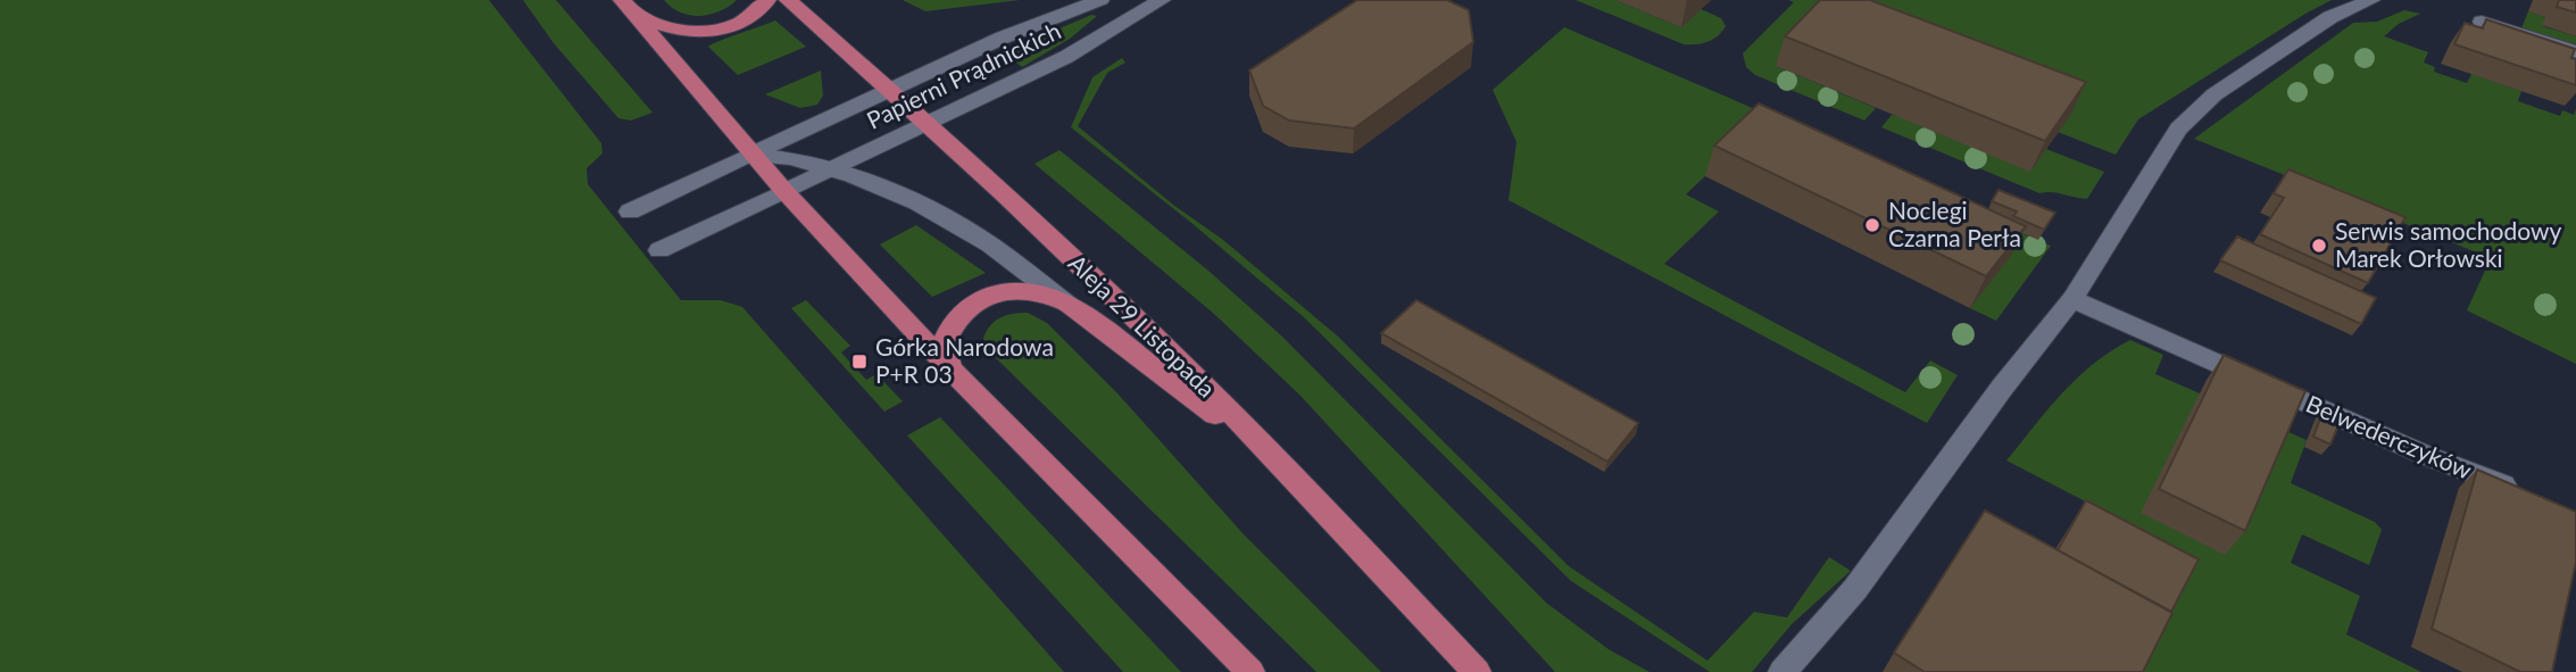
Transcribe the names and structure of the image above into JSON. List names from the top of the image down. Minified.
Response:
{"streets":{"main road":["Aleja 29 Listopada"],"street":["Papierni Prądnickich","Belwederczyków"]},"crossings":[["Papierni Prądnickich","Aleja 29 Listopada"]],"places":{"other":["Noclegi Czarna Perła","Serwis samochodowy Marek Orłowski"],"transit":["Górka Narodowa P+R 03"]}}
